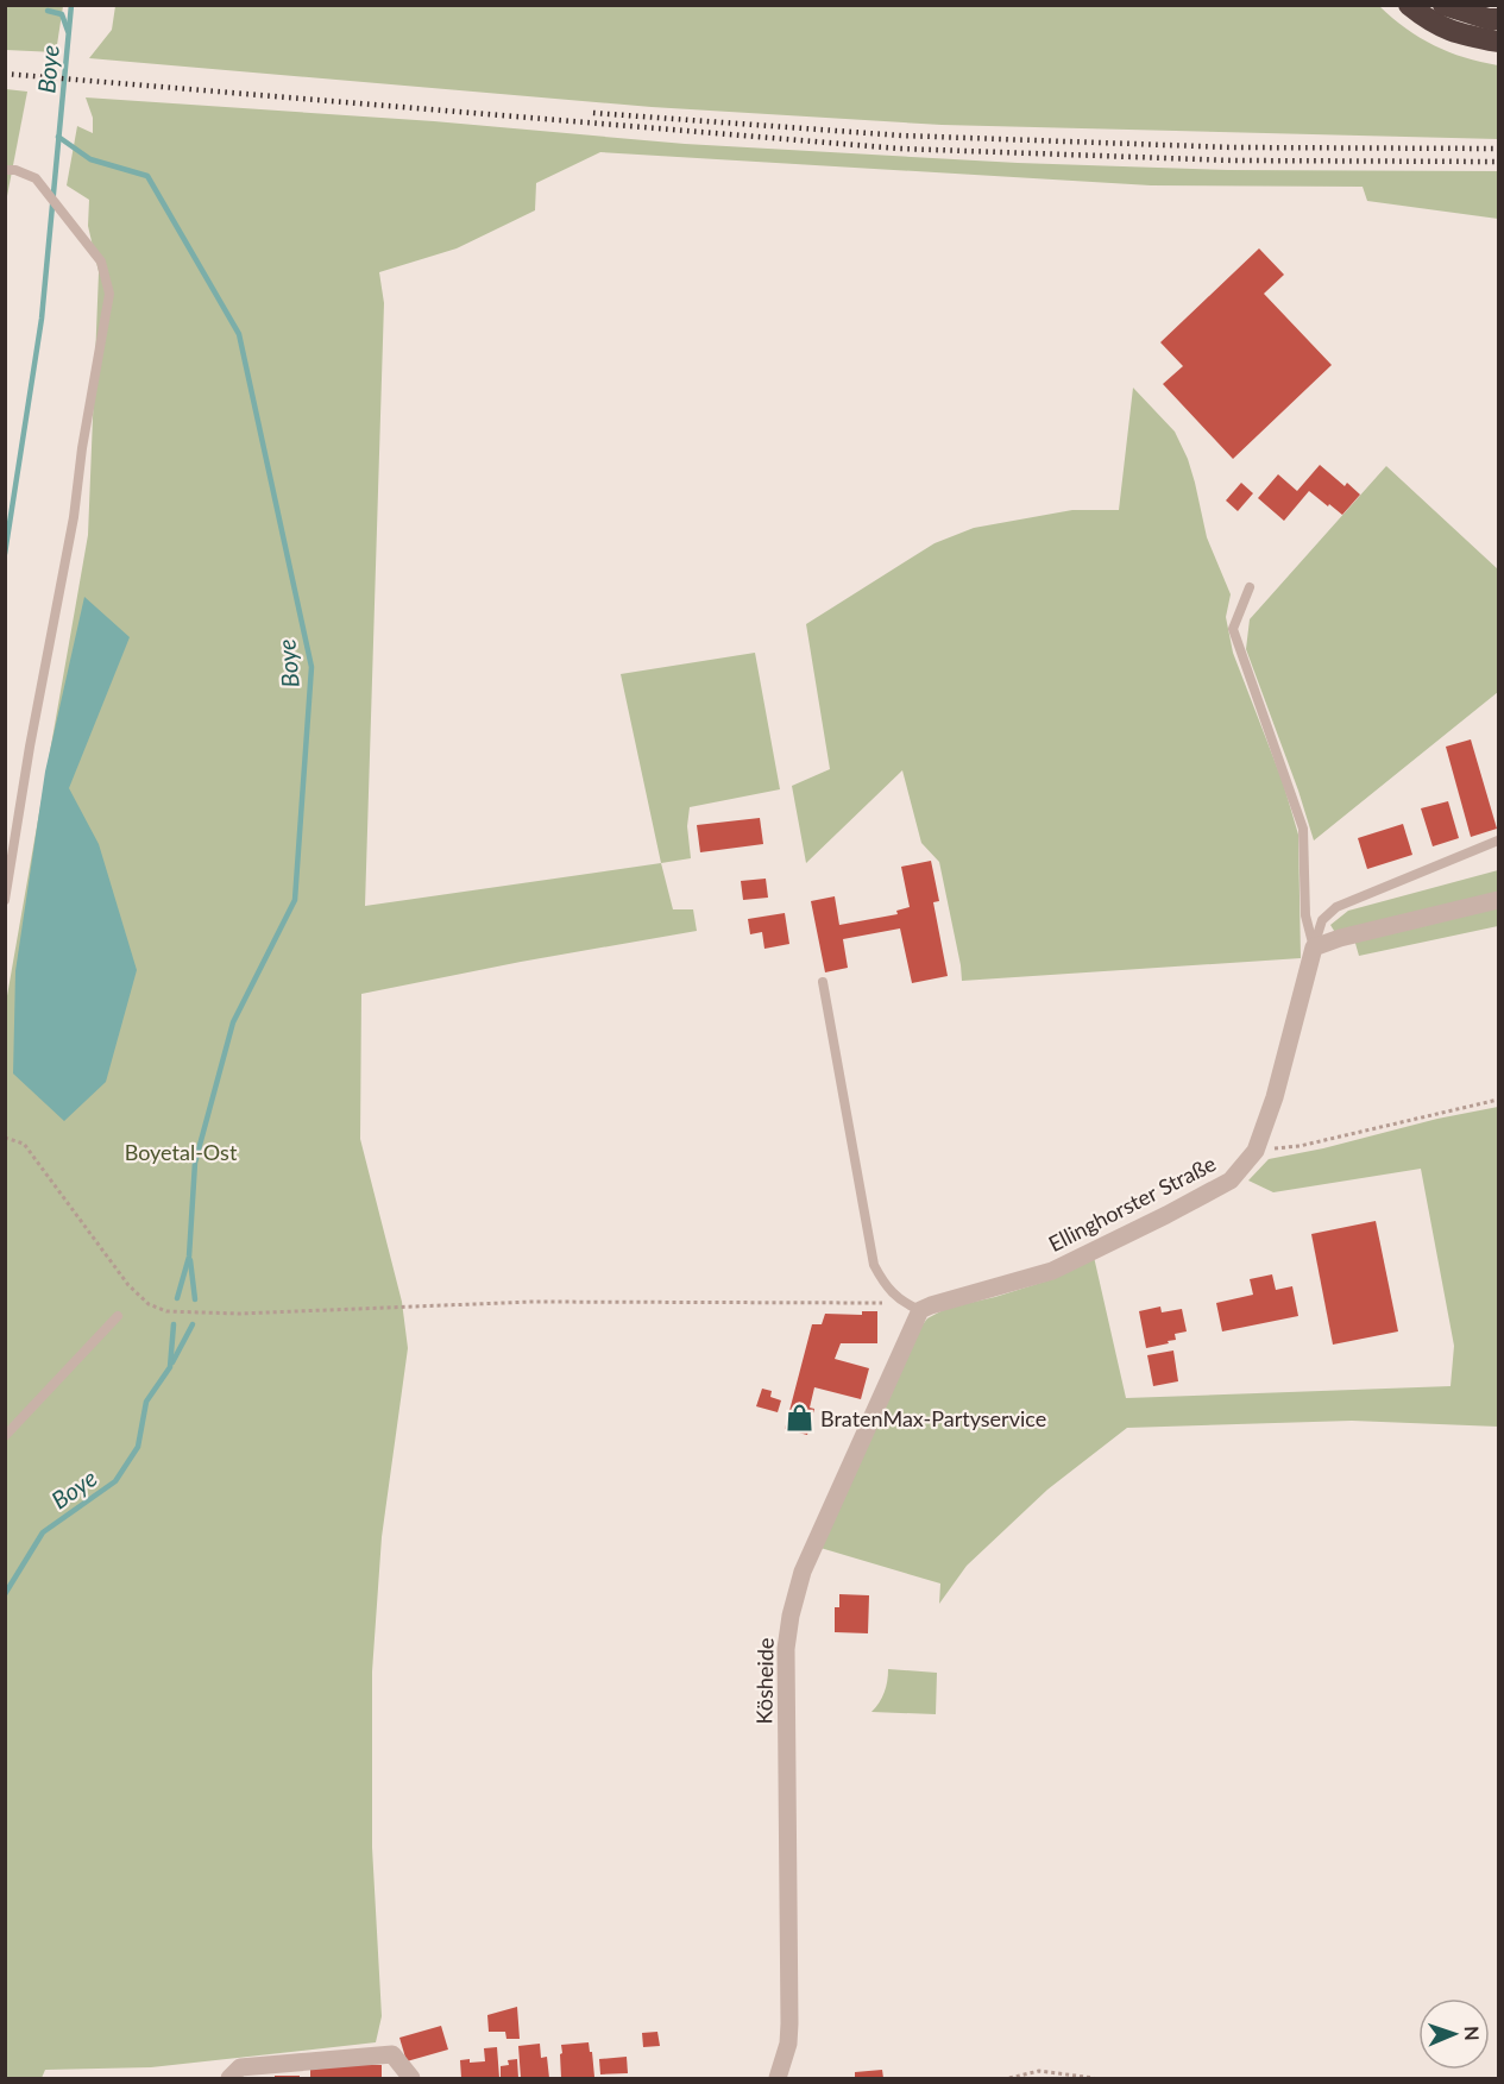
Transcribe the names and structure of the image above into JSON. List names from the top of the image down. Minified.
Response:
{"streets":{"street":["Ellinghorster Straße","Kösheide"]},"crossings":[["Ellinghorster Straße","Kösheide"]],"water":["Boye"],"parks":["Boyetal-Ost"],"places":{"shop":["BratenMax-Partyservice"]},"north":"right"}
